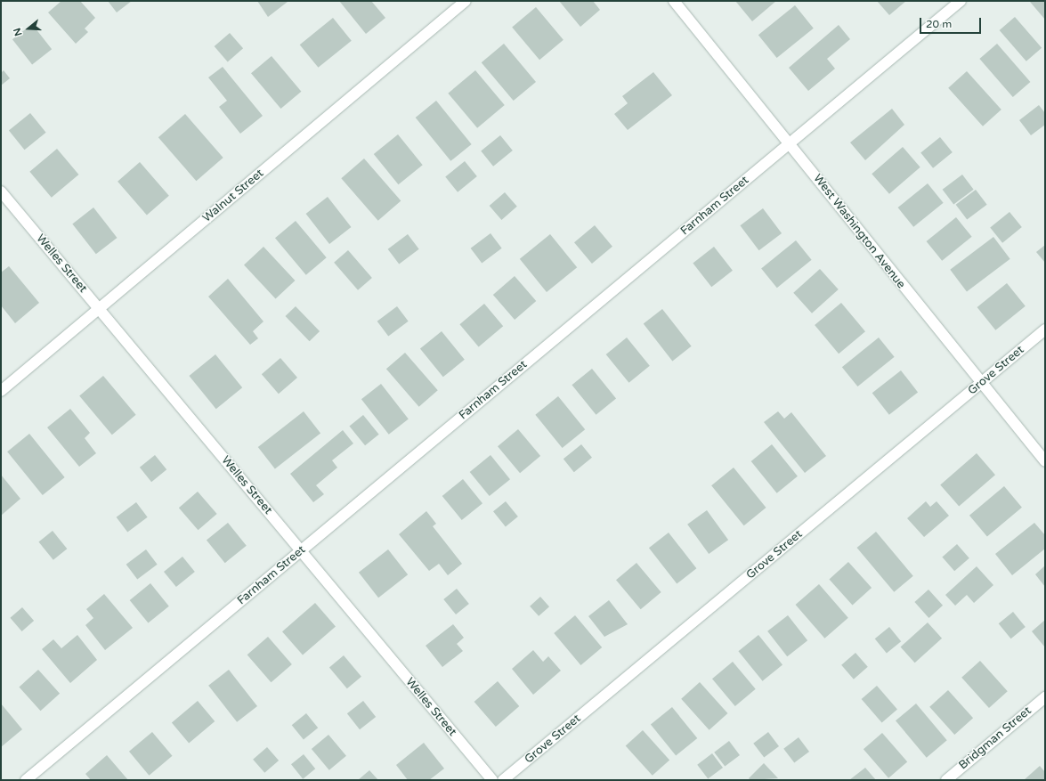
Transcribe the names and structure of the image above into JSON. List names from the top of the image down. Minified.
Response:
{"streets":{"street":["Walnut Street","Farnham Street","West Washington Avenue","Welles Street","Grove Street","Bridgman Street"]},"crossings":[["Walnut Street","Welles Street"],["Farnham Street","West Washington Avenue"],["Farnham Street","Welles Street"],["West Washington Avenue","Grove Street"]],"scale_bar":"20 m","north":"left"}
